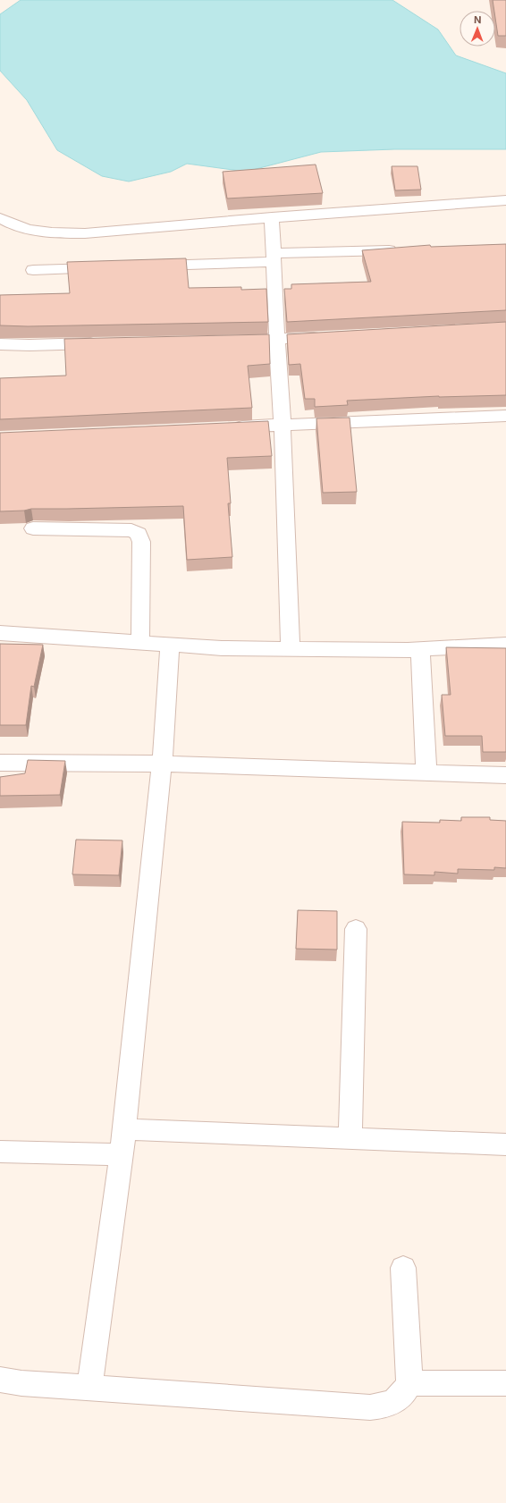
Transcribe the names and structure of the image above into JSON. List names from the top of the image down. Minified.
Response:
{"north":"top"}
